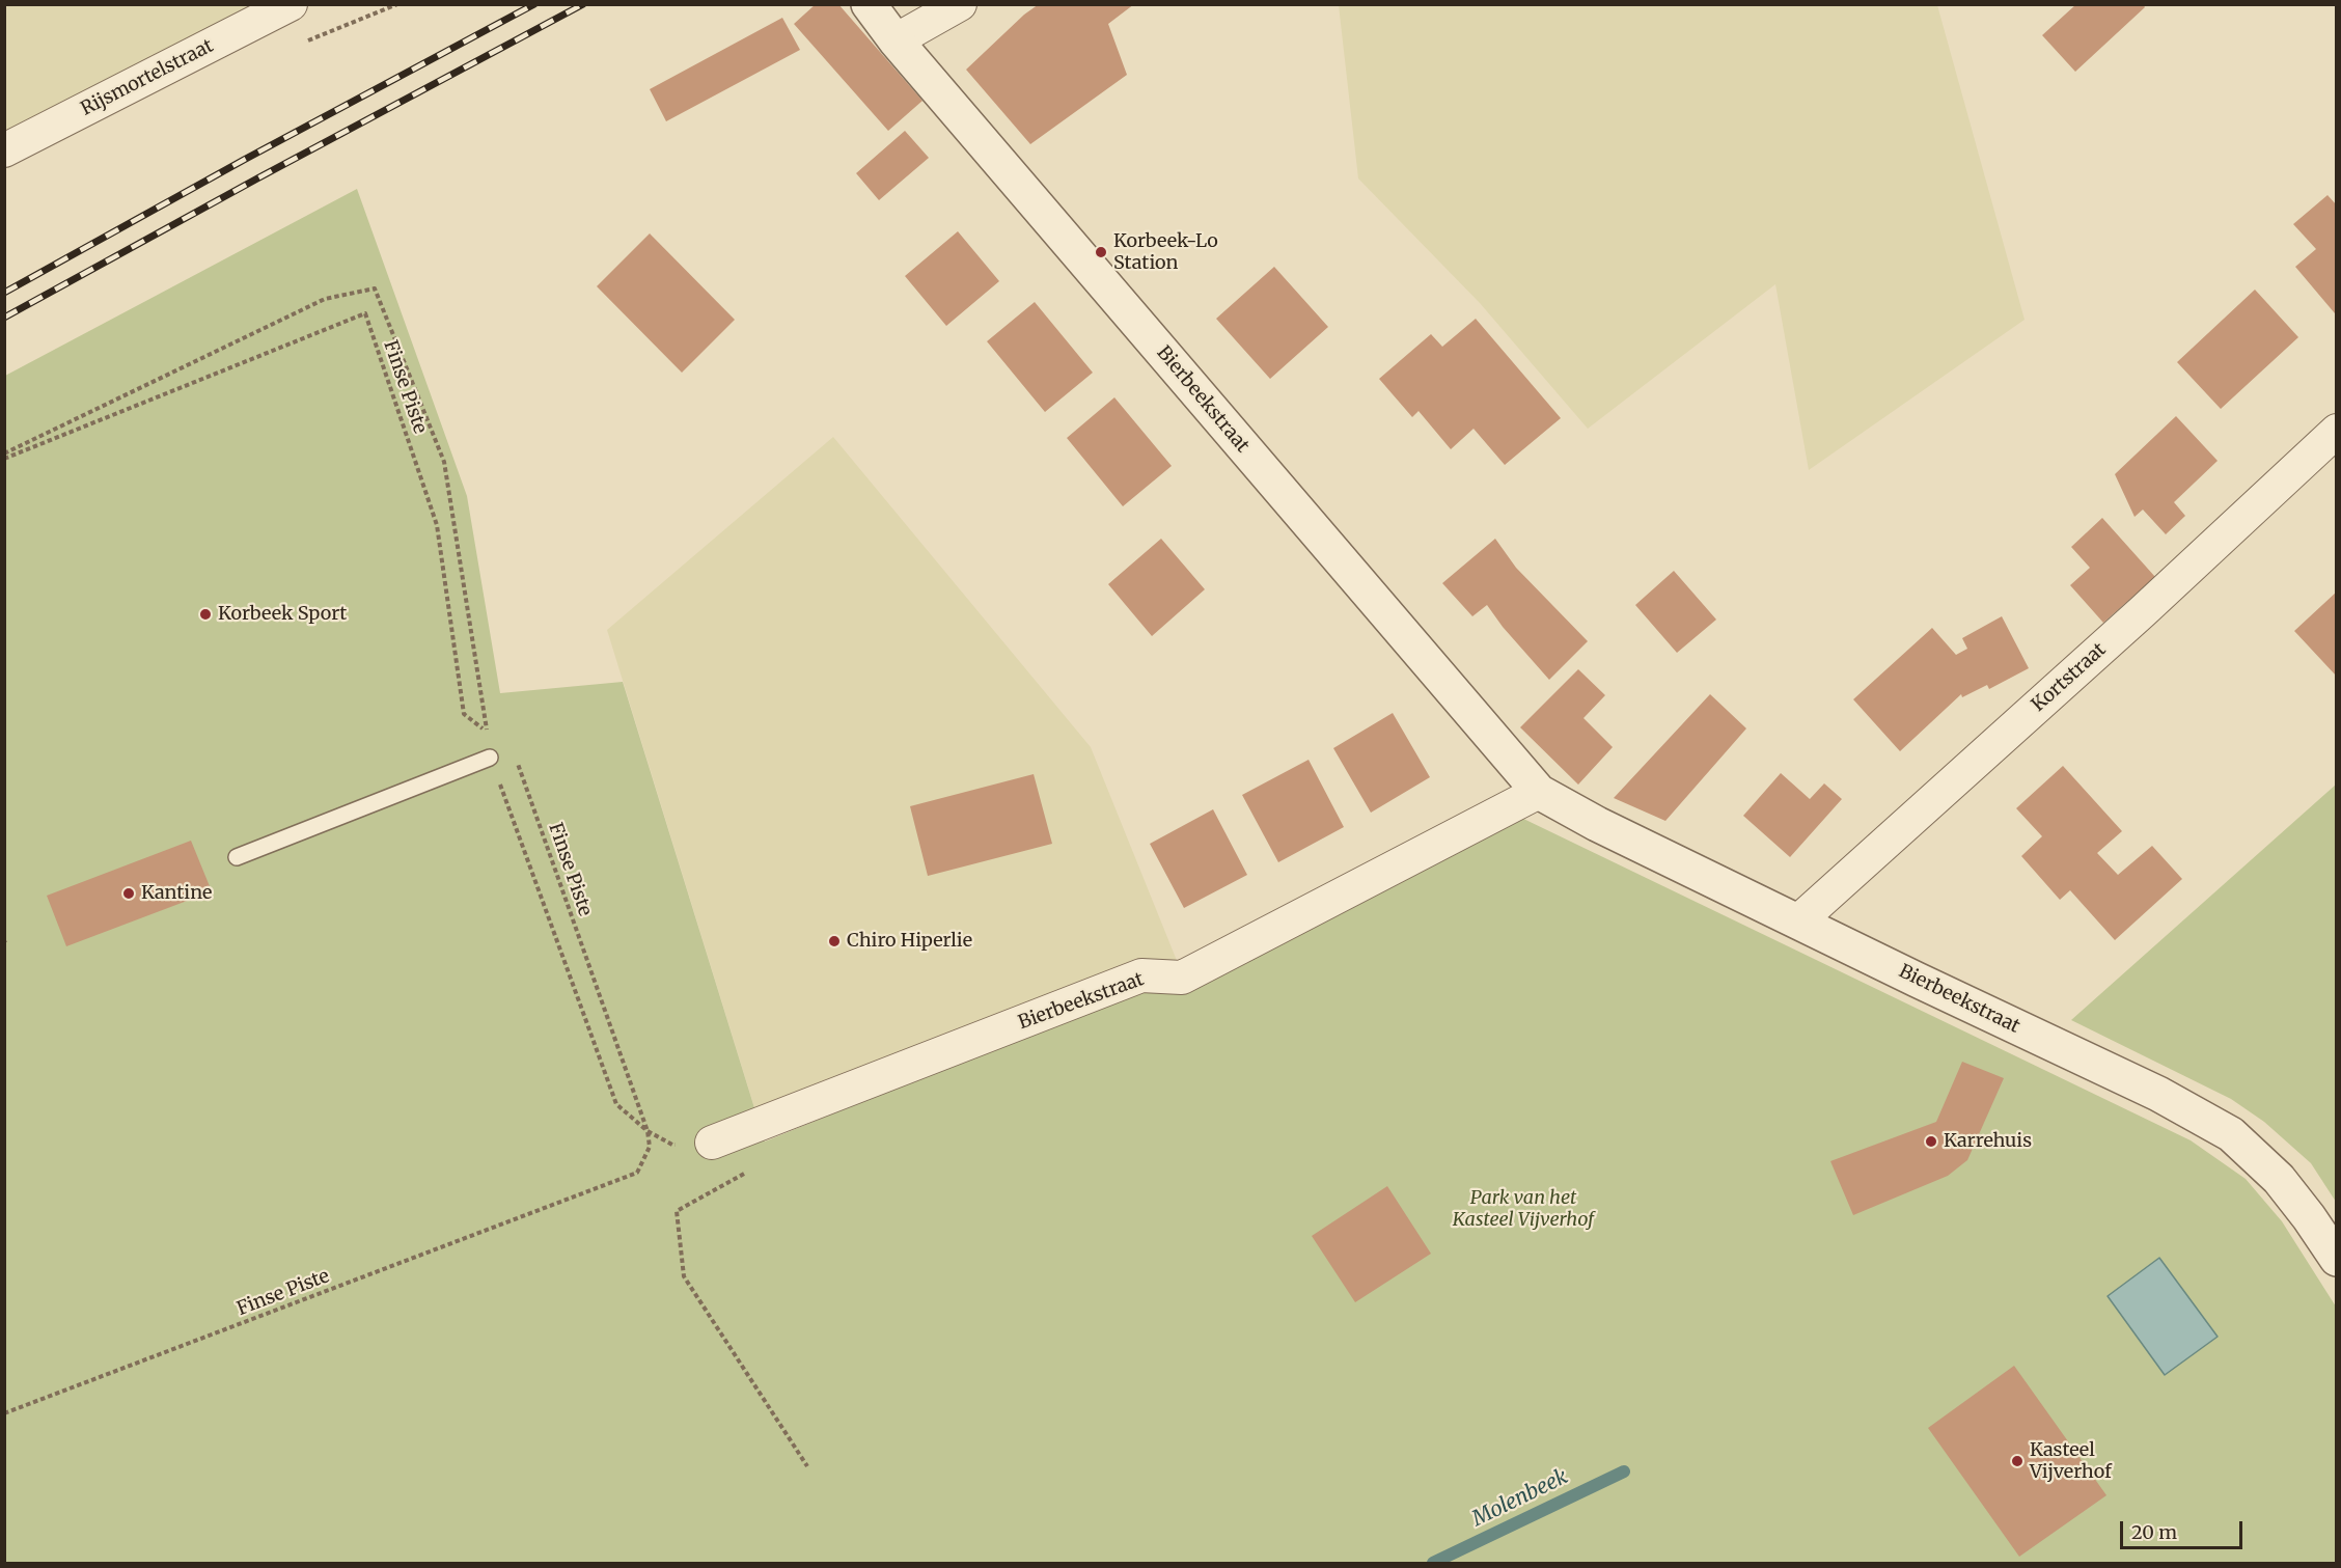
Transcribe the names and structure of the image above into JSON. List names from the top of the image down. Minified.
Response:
{"streets":{"street":["Rijsmortelstraat","Bierbeekstraat","Kortstraat"],"path":["Finse Piste"]},"crossings":[["Bierbeekstraat","Kortstraat"]],"water":["Molenbeek"],"parks":["Park van het Kasteel Vijverhof"],"places":["Korbeek-Lo Station","Korbeek Sport","Kantine","Chiro Hiperlie","Karrehuis","Kasteel Vijverhof"],"scale_bar":"20 m"}
